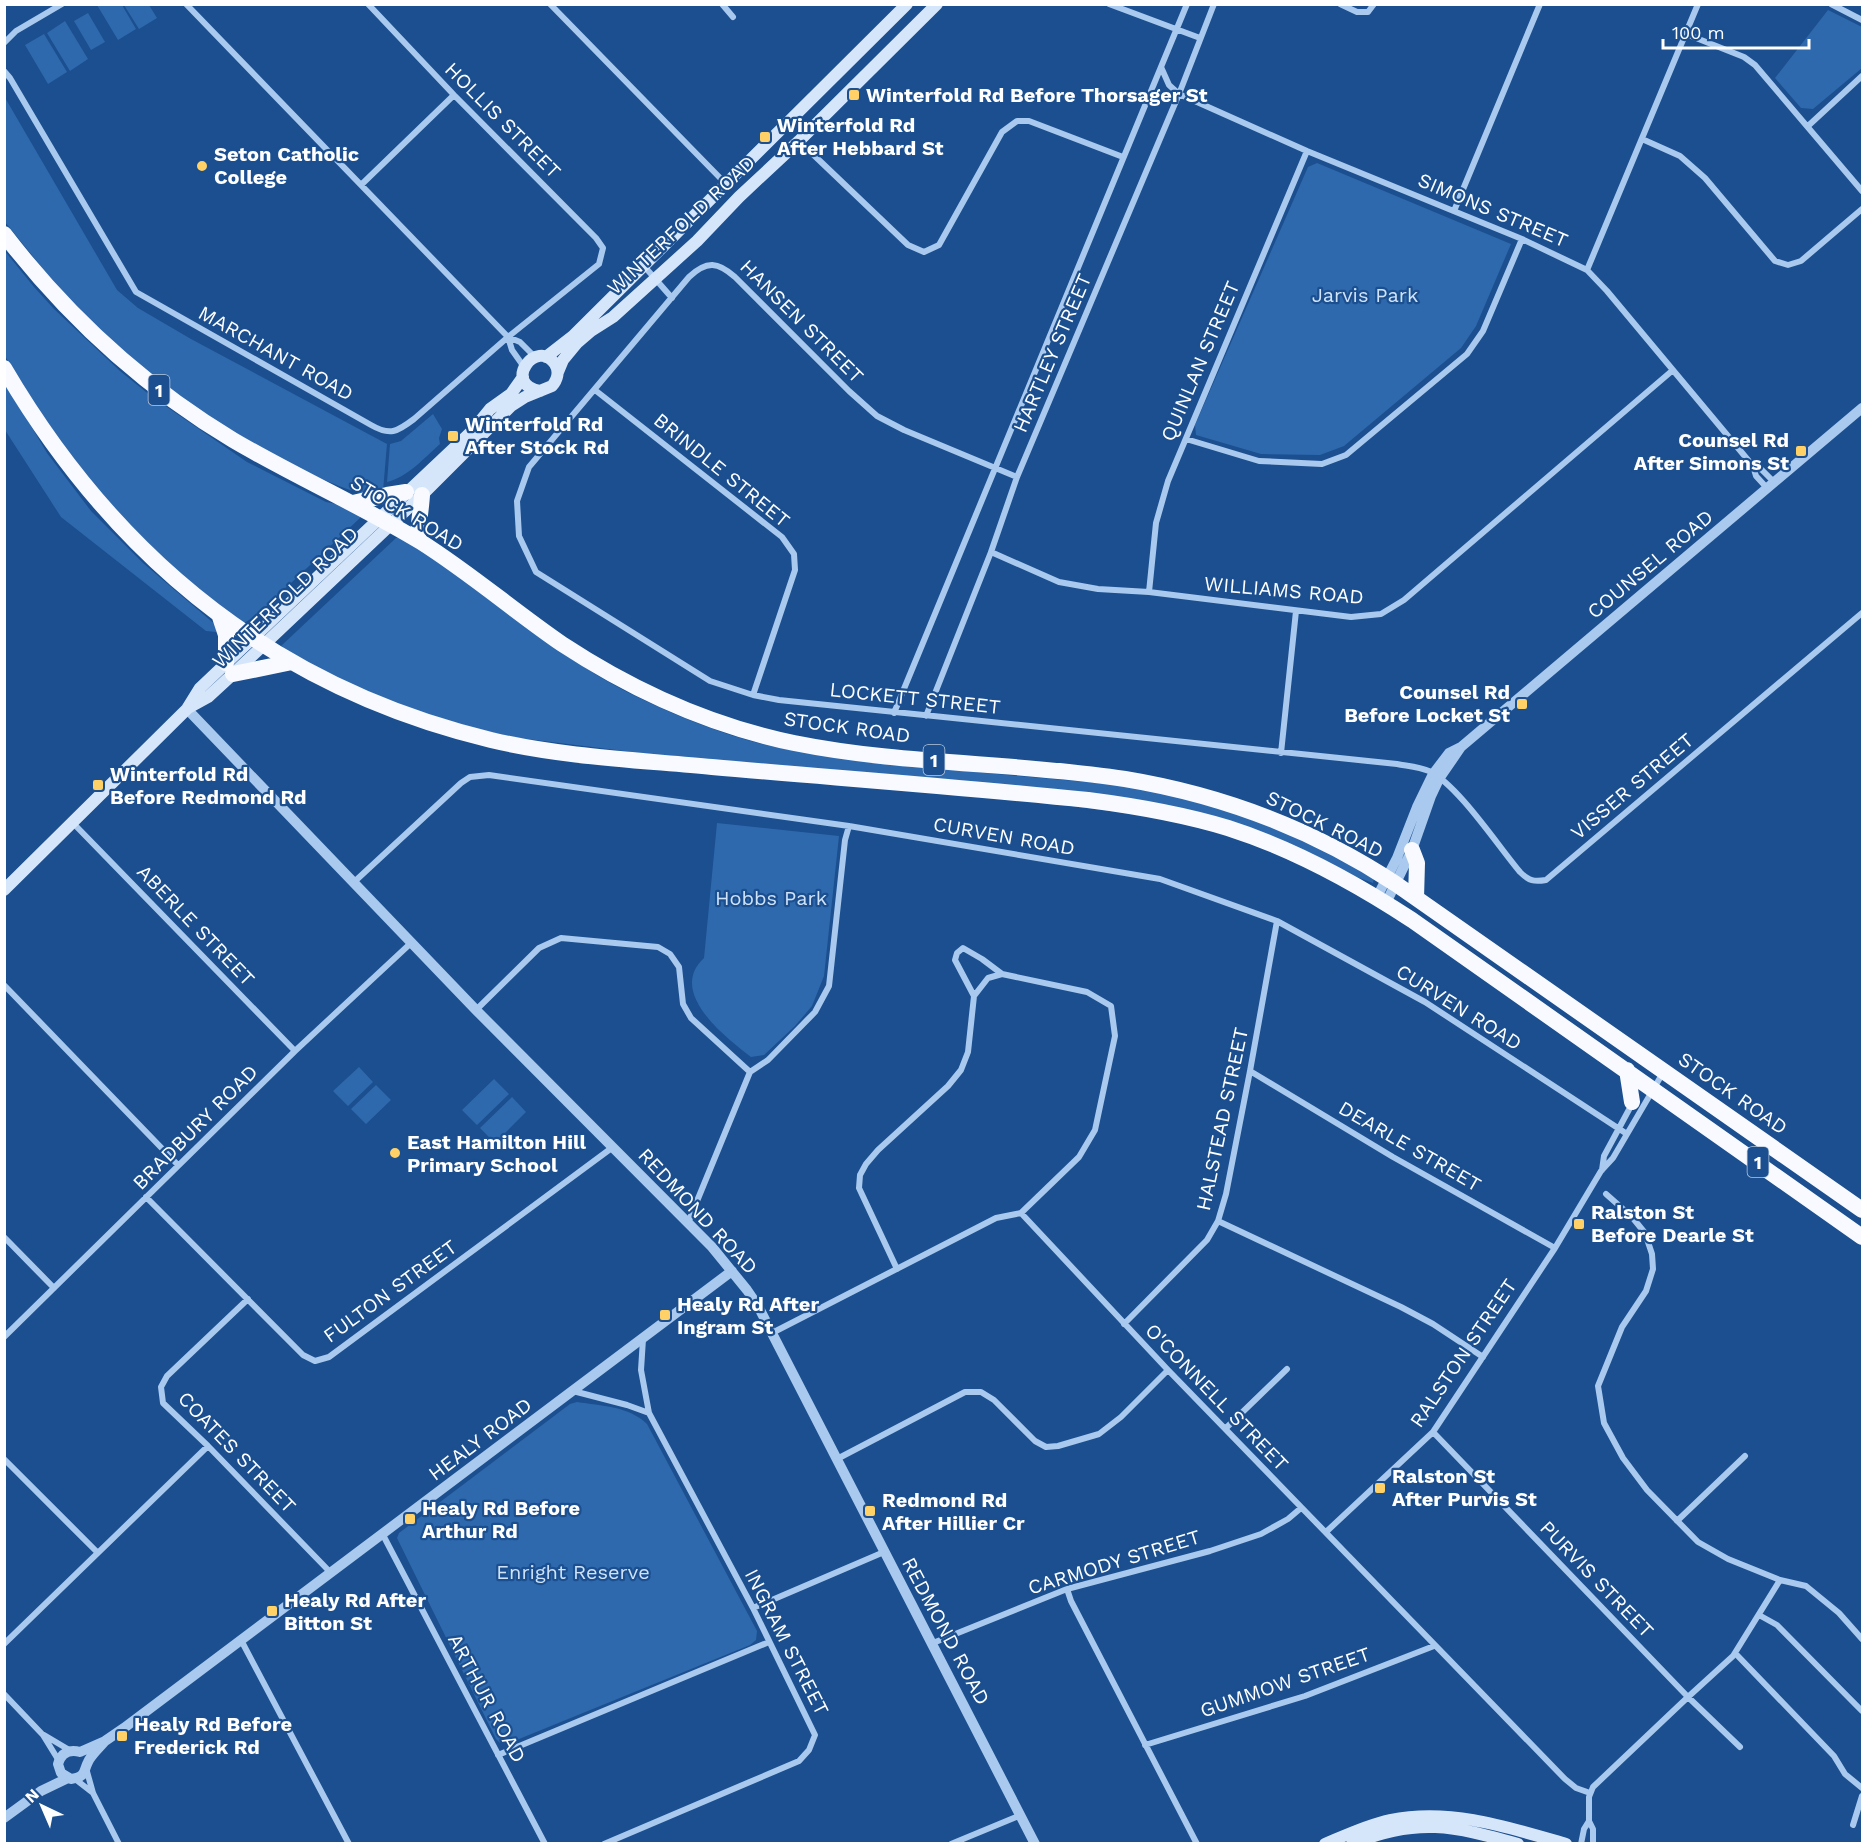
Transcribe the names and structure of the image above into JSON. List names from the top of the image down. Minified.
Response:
{"streets":{"highway":["1","STOCK ROAD"],"main road":["WINTERFOLD ROAD"],"street":["HOLLIS STREET","SIMONS STREET","HANSEN STREET","MARCHANT ROAD","HARTLEY STREET","QUINLAN STREET","BRINDLE STREET","COUNSEL ROAD","WILLIAMS ROAD","LOCKETT STREET","VISSER STREET","CURVEN ROAD","ABERLE STREET","HALSTEAD STREET","BRADBURY ROAD","DEARLE STREET","REDMOND ROAD","FULTON STREET","RALSTON STREET","O'CONNELL STREET","HEALY ROAD","COATES STREET","CARMODY STREET","PURVIS STREET","INGRAM STREET","GUMMOW STREET","ARTHUR ROAD"]},"crossings":[["HOLLIS STREET","MARCHANT ROAD"],["SIMONS STREET","HARTLEY STREET"],["SIMONS STREET","QUINLAN STREET"],["SIMONS STREET","COUNSEL ROAD"],["SIMONS STREET","WILLIAMS ROAD"],["WINTERFOLD ROAD","STOCK ROAD"],["WINTERFOLD ROAD","ABERLE STREET"],["WINTERFOLD ROAD","REDMOND ROAD"],["HANSEN STREET","HARTLEY STREET"],["HANSEN STREET","BRINDLE STREET"],["HANSEN STREET","LOCKETT STREET"],["HARTLEY STREET","WILLIAMS ROAD"],["HARTLEY STREET","LOCKETT STREET"],["QUINLAN STREET","WILLIAMS ROAD"],["BRINDLE STREET","LOCKETT STREET"],["STOCK ROAD","COUNSEL ROAD"],["STOCK ROAD","RALSTON STREET"],["COUNSEL ROAD","LOCKETT STREET"],["COUNSEL ROAD","VISSER STREET"],["LOCKETT STREET","VISSER STREET"],["CURVEN ROAD","HALSTEAD STREET"],["CURVEN ROAD","REDMOND ROAD"],["CURVEN ROAD","RALSTON STREET"],["ABERLE STREET","BRADBURY ROAD"],["HALSTEAD STREET","DEARLE STREET"],["HALSTEAD STREET","O'CONNELL STREET"],["BRADBURY ROAD","REDMOND ROAD"],["BRADBURY ROAD","FULTON STREET"],["DEARLE STREET","RALSTON STREET"],["REDMOND ROAD","FULTON STREET"],["REDMOND ROAD","HEALY ROAD"],["REDMOND ROAD","CARMODY STREET"],["FULTON STREET","COATES STREET"],["RALSTON STREET","O'CONNELL STREET"],["RALSTON STREET","PURVIS STREET"],["O'CONNELL STREET","CARMODY STREET"],["O'CONNELL STREET","GUMMOW STREET"],["HEALY ROAD","COATES STREET"],["HEALY ROAD","INGRAM STREET"],["HEALY ROAD","ARTHUR ROAD"]],"parks":["Jarvis Park","Hobbs Park","Enright Reserve"],"places":{"transit":["Winterfold Rd Before Thorsager St","Winterfold Rd After Hebbard St","Winterfold Rd After Stock Rd","Counsel Rd After Simons St","Counsel Rd Before Locket St","Winterfold Rd Before Redmond Rd","Ralston St Before Dearle St","Healy Rd After Ingram St","Ralston St After Purvis St","Redmond Rd After Hillier Cr","Healy Rd Before Arthur Rd","Healy Rd After Bitton St","Healy Rd Before Frederick Rd"],"other":["Seton Catholic College","East Hamilton Hill Primary School"]},"scale_bar":"100 m","north":"top left"}
